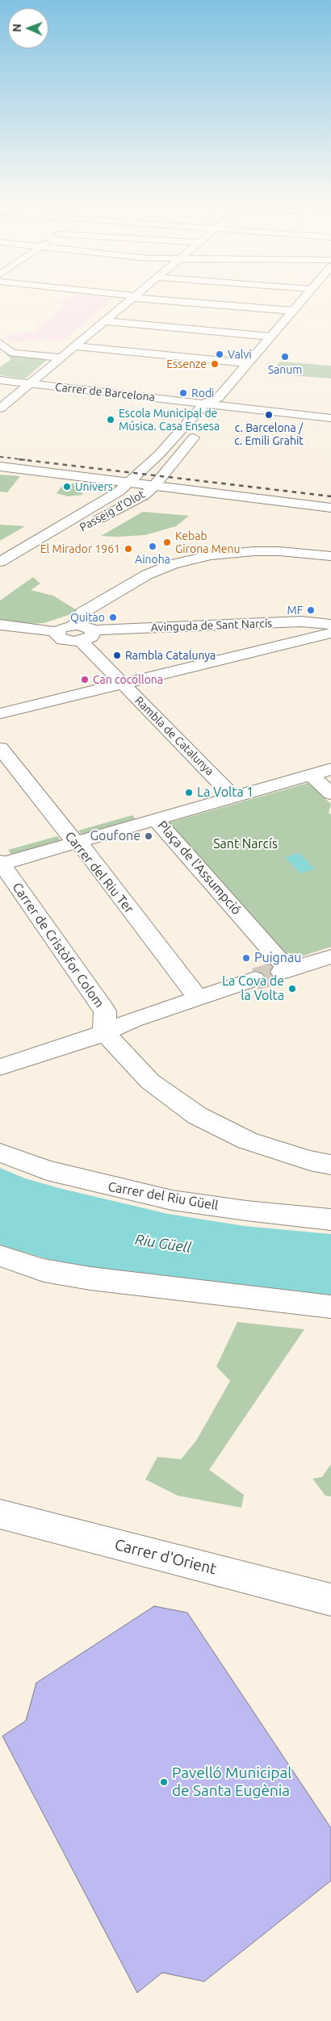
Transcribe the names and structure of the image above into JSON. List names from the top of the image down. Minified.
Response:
{"streets":{"street":["Carrer de Barcelona","Passeig d'Olot","Avinguda de Sant Narcís","Rambla de Catalunya","Plaça de l'Assumpció","Carrer del Riu Ter","Carrer de Cristòfor Colom","Carrer del Riu Güell","Carrer d'Orient"]},"crossings":[["Carrer de Barcelona","Passeig d'Olot"],["Avinguda de Sant Narcís","Rambla de Catalunya"],["Rambla de Catalunya","Plaça de l'Assumpció"]],"water":["Riu Güell"],"parks":["Sant Narcís"],"places":["Valvi","Sanum","Essenze","Rodi","c. Barcelona / c. Emili Grahit","Escola Municipal de Música. Casa Ensesa","Univers","Kebab Girona Menu","Ainoha","El Mirador 1961","MF","Quitao","Rambla Catalunya","Can cocollona","La Volta 1","Goufone","Puignau","La Cova de la Volta","Pavelló Municipal de Santa Eugènia"],"north":"left"}
